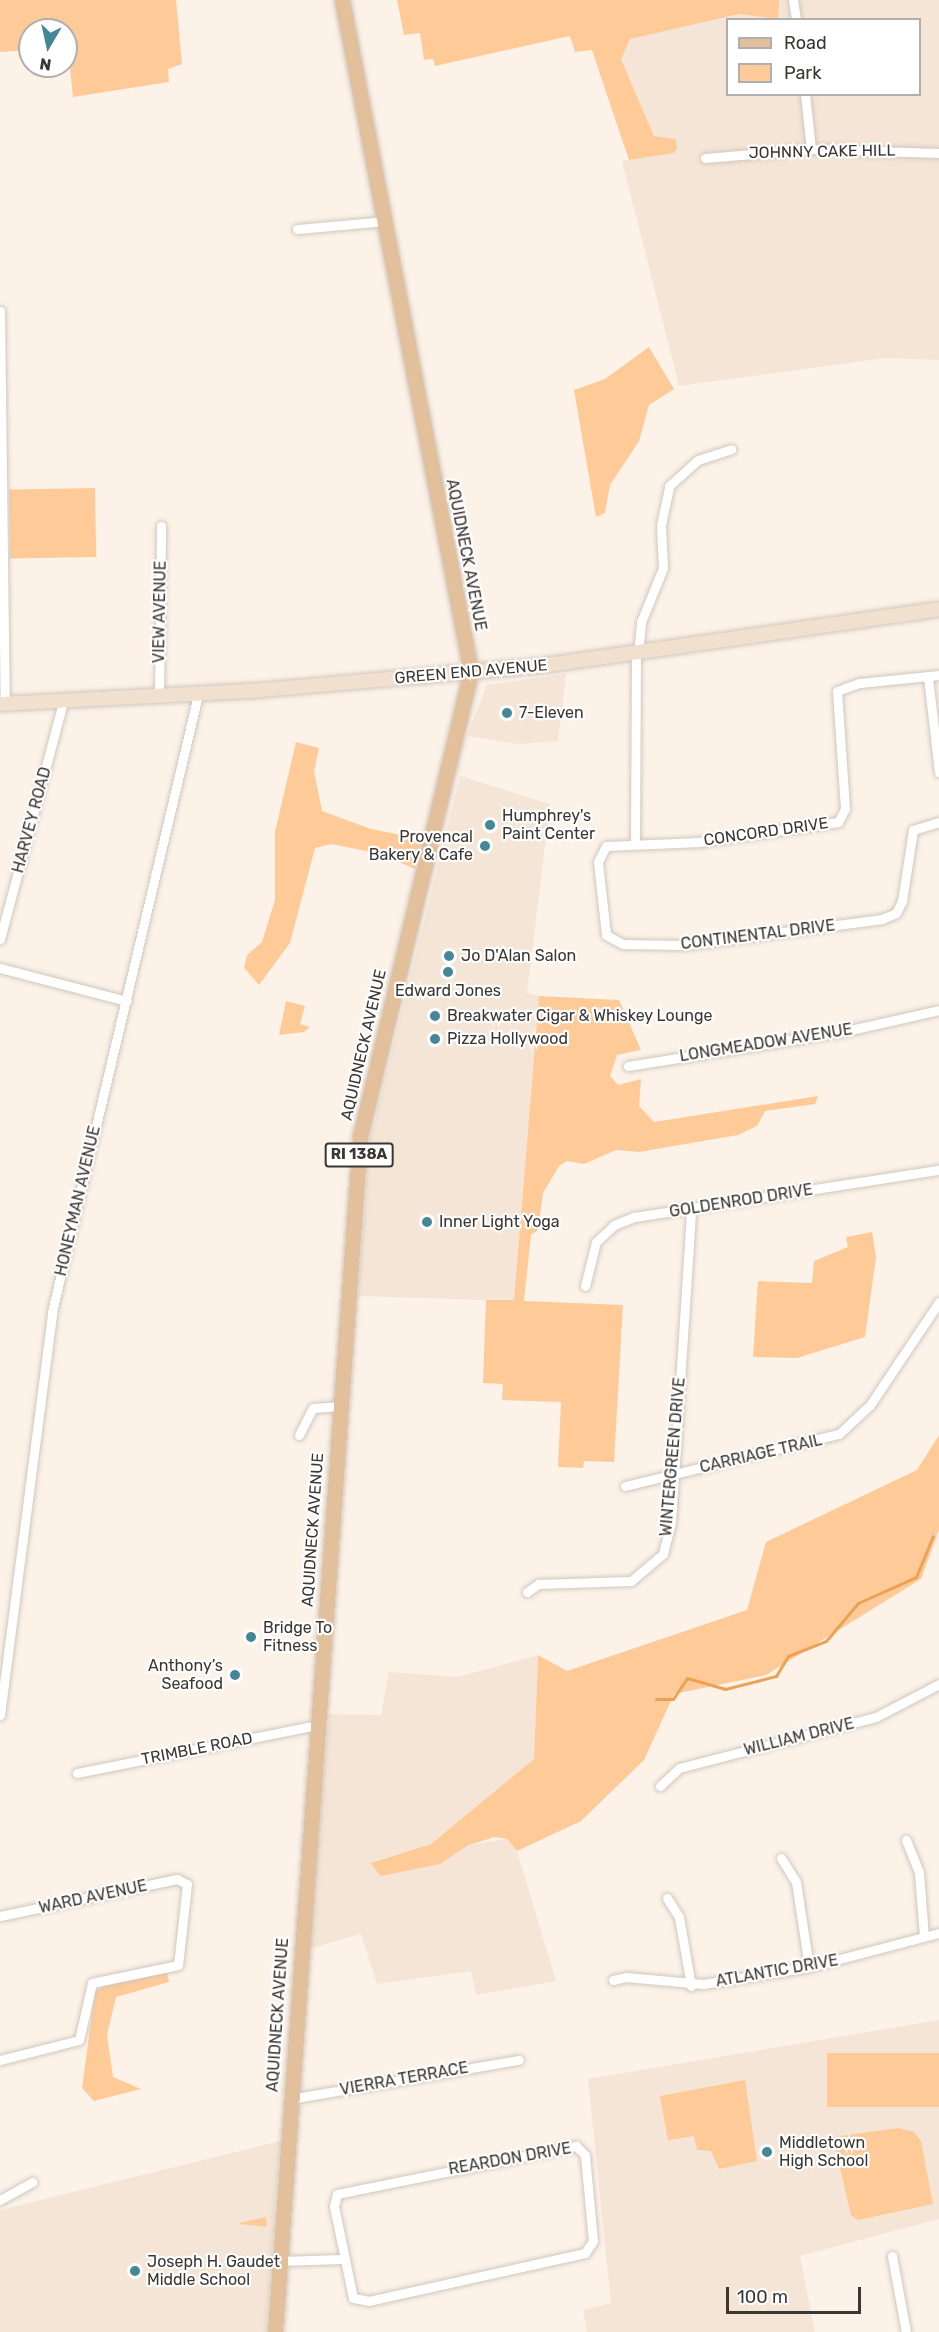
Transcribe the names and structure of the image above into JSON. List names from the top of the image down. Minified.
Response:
{"streets":{"main road":["AQUIDNECK AVENUE","GREEN END AVENUE","RI 138A"],"street":["JOHNNY CAKE HILL","VIEW AVENUE","HARVEY ROAD","CONCORD DRIVE","CONTINENTAL DRIVE","LONGMEADOW AVENUE","HONEYMAN AVENUE","GOLDENROD DRIVE","CARRIAGE TRAIL","WINTERGREEN DRIVE","WILLIAM DRIVE","TRIMBLE ROAD","WARD AVENUE","ATLANTIC DRIVE","VIERRA TERRACE","REARDON DRIVE"]},"crossings":[["AQUIDNECK AVENUE","GREEN END AVENUE"],["AQUIDNECK AVENUE","TRIMBLE ROAD"],["AQUIDNECK AVENUE","VIERRA TERRACE"],["VIEW AVENUE","GREEN END AVENUE"],["GREEN END AVENUE","HARVEY ROAD"],["GREEN END AVENUE","HONEYMAN AVENUE"],["CONCORD DRIVE","CONTINENTAL DRIVE"],["GOLDENROD DRIVE","WINTERGREEN DRIVE"],["CARRIAGE TRAIL","WINTERGREEN DRIVE"]],"places":["7-Eleven","Humphrey's Paint Center","Provencal Bakery & Cafe","Jo D'Alan Salon","Edward Jones","Breakwater Cigar & Whiskey Lounge","Pizza Hollywood","Inner Light Yoga","Bridge To Fitness","Anthony’s Seafood","Middletown High School","Joseph H. Gaudet Middle School"],"legend":["Road","Park"],"scale_bar":"100 m","north":"bottom"}
